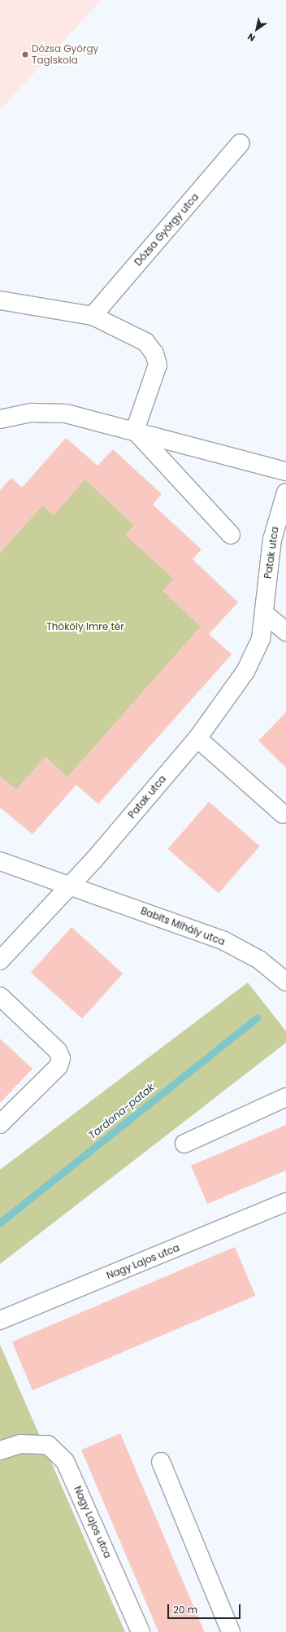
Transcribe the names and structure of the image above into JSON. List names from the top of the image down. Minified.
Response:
{"streets":{"street":["Dózsa György utca","Patak utca","Babits Mihály utca","Nagy Lajos utca"]},"crossings":[["Patak utca","Babits Mihály utca"]],"water":["Tardona-patak"],"parks":["Thököly Imre tér"],"places":["Dózsa György Tagiskola"],"scale_bar":"20 m","north":"bottom left"}
